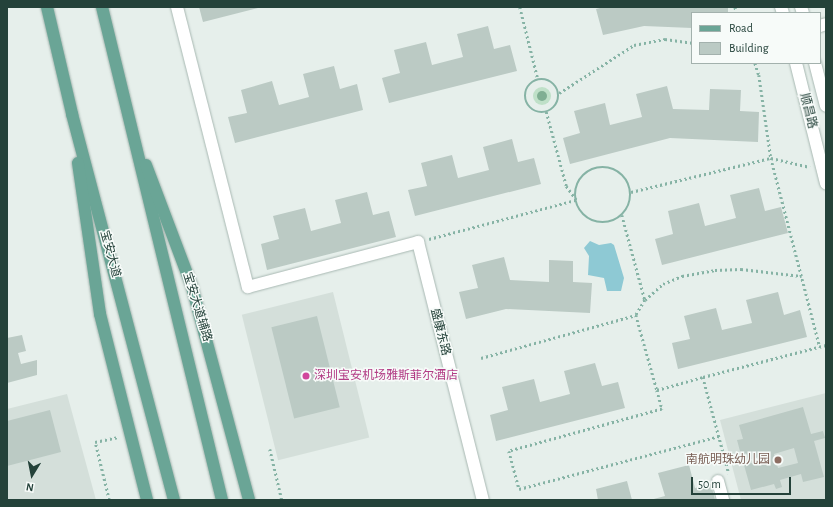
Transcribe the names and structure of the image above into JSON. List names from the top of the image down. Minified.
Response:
{"streets":{"main road":["宝安大道","宝安大道辅路"],"street":["顺昌路","盛康东路"]},"places":["深圳宝安机场雅斯菲尔酒店","南航明珠幼儿园"],"legend":["Road","Building"],"scale_bar":"50 m","north":"bottom"}
